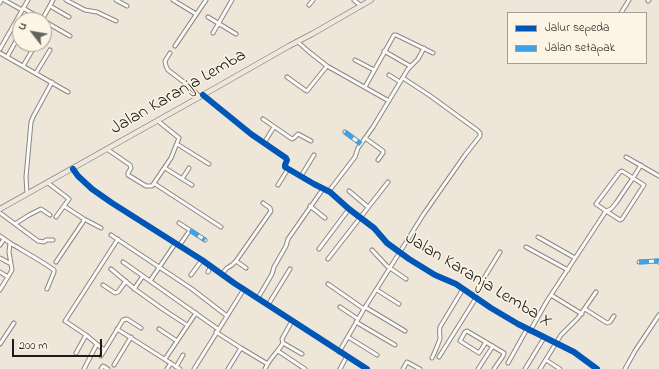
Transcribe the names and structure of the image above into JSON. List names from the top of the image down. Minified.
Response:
{"streets":{"main road":["Jalan Karanja Lemba"],"street":["Jalan Karanja Lemba X"]},"legend":["Jalur sepeda","Jalan setapak"],"scale_bar":"200 m","north":"top left"}
